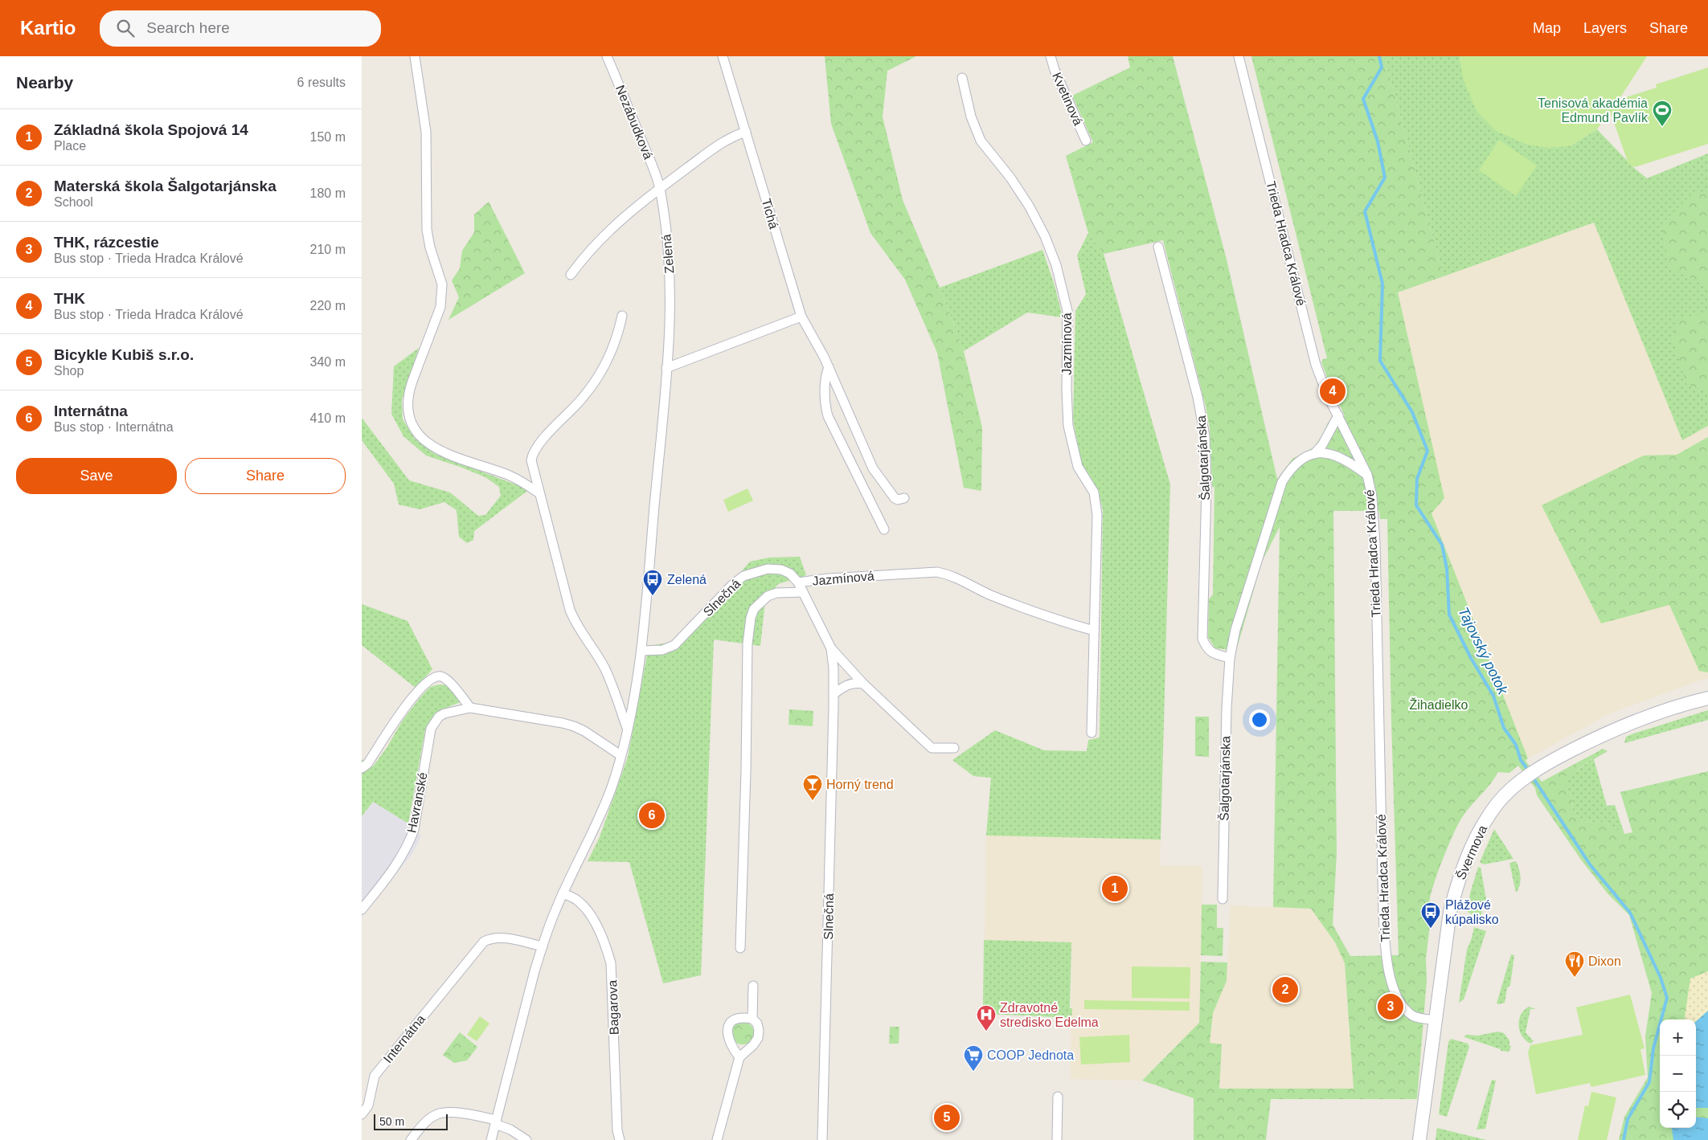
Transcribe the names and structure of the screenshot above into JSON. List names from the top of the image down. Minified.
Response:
{"streets":{"street":["Kvetinová","Nezábudková","Tichá","Trieda Hradca Králové","Zelená","Jazmínová","Šalgotarjánska","Slnečná","Havranské","Švermova","Bagarova","Internátna"]},"crossings":[["Nezábudková","Zelená"],["Trieda Hradca Králové","Šalgotarjánska"],["Trieda Hradca Králové","Švermova"],["Zelená","Slnečná"],["Jazmínová","Slnečná"]],"water":["Tajovský potok"],"parks":["Žihadielko"],"places":{"sports":["Tenisová akadémia Edmund Pavlík"],"bus stop":["Zelená","Plážové kúpalisko"],"bar":["Horný trend"],"restaurant":["Dixon"],"hospital":["Zdravotné stredisko Edelma"],"supermarket":["COOP Jednota"]},"scale_bar":"50 m","page":{"header":"Kartio","search":"Search here","nav":["Map","Layers","Share"],"heading":["Nearby","6 results"],"list":[{"mark":"1","name":"Základná škola Spojová 14","note":"Place","value":"150 m"},{"mark":"2","name":"Materská škola Šalgotarjánska","note":"School","value":"180 m"},{"mark":"3","name":"THK, rázcestie","note":"Bus stop · Trieda Hradca Králové","value":"210 m"},{"mark":"4","name":"THK","note":"Bus stop · Trieda Hradca Králové","value":"220 m"},{"mark":"5","name":"Bicykle Kubiš s.r.o.","note":"Shop","value":"340 m"},{"mark":"6","name":"Internátna","note":"Bus stop · Internátna","value":"410 m"}],"pins":["4","6","1","2","3","5"],"buttons":["Save","Share"],"map_buttons":["+","−"],"scale":"50 m"}}
